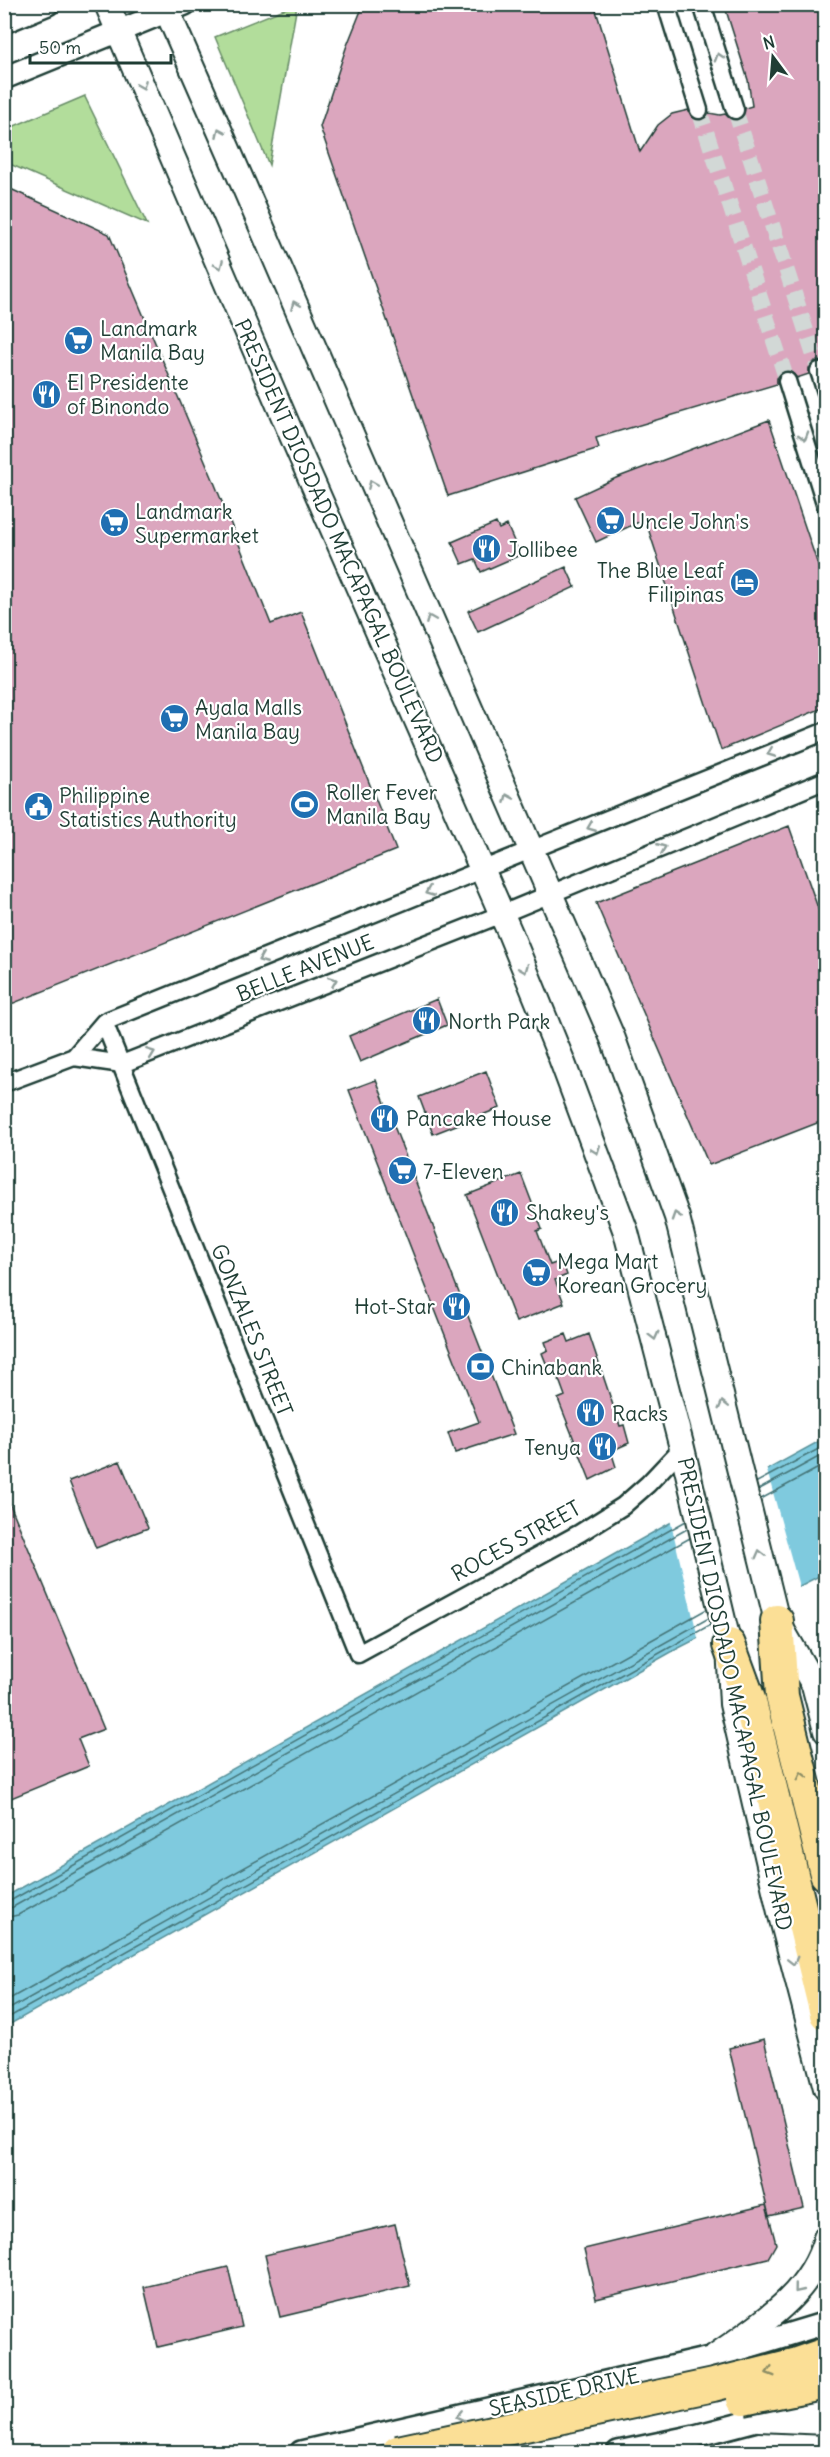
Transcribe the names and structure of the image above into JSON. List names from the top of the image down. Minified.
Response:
{"streets":{"main road":["PRESIDENT DIOSDADO MACAPAGAL BOULEVARD"],"street":["BELLE AVENUE","GONZALES STREET","ROCES STREET","SEASIDE DRIVE"]},"crossings":[["PRESIDENT DIOSDADO MACAPAGAL BOULEVARD","BELLE AVENUE"],["PRESIDENT DIOSDADO MACAPAGAL BOULEVARD","ROCES STREET"],["BELLE AVENUE","GONZALES STREET"],["GONZALES STREET","ROCES STREET"]],"one_way":["SEASIDE DRIVE"],"places":{"supermarket":["Landmark Manila Bay","Uncle John's","Landmark Supermarket","Ayala Malls Manila Bay","7-Eleven","Mega Mart Korean Grocery"],"restaurant":["El Presidente of Binondo","Jollibee","North Park","Pancake House","Shakey's","Hot-Star","Racks","Tenya"],"hotel":["The Blue Leaf Filipinas"],"sports":["Roller Fever Manila Bay"],"public building":["Philippine Statistics Authority"],"bank":["Chinabank"]},"scale_bar":"50 m","north":"top"}
